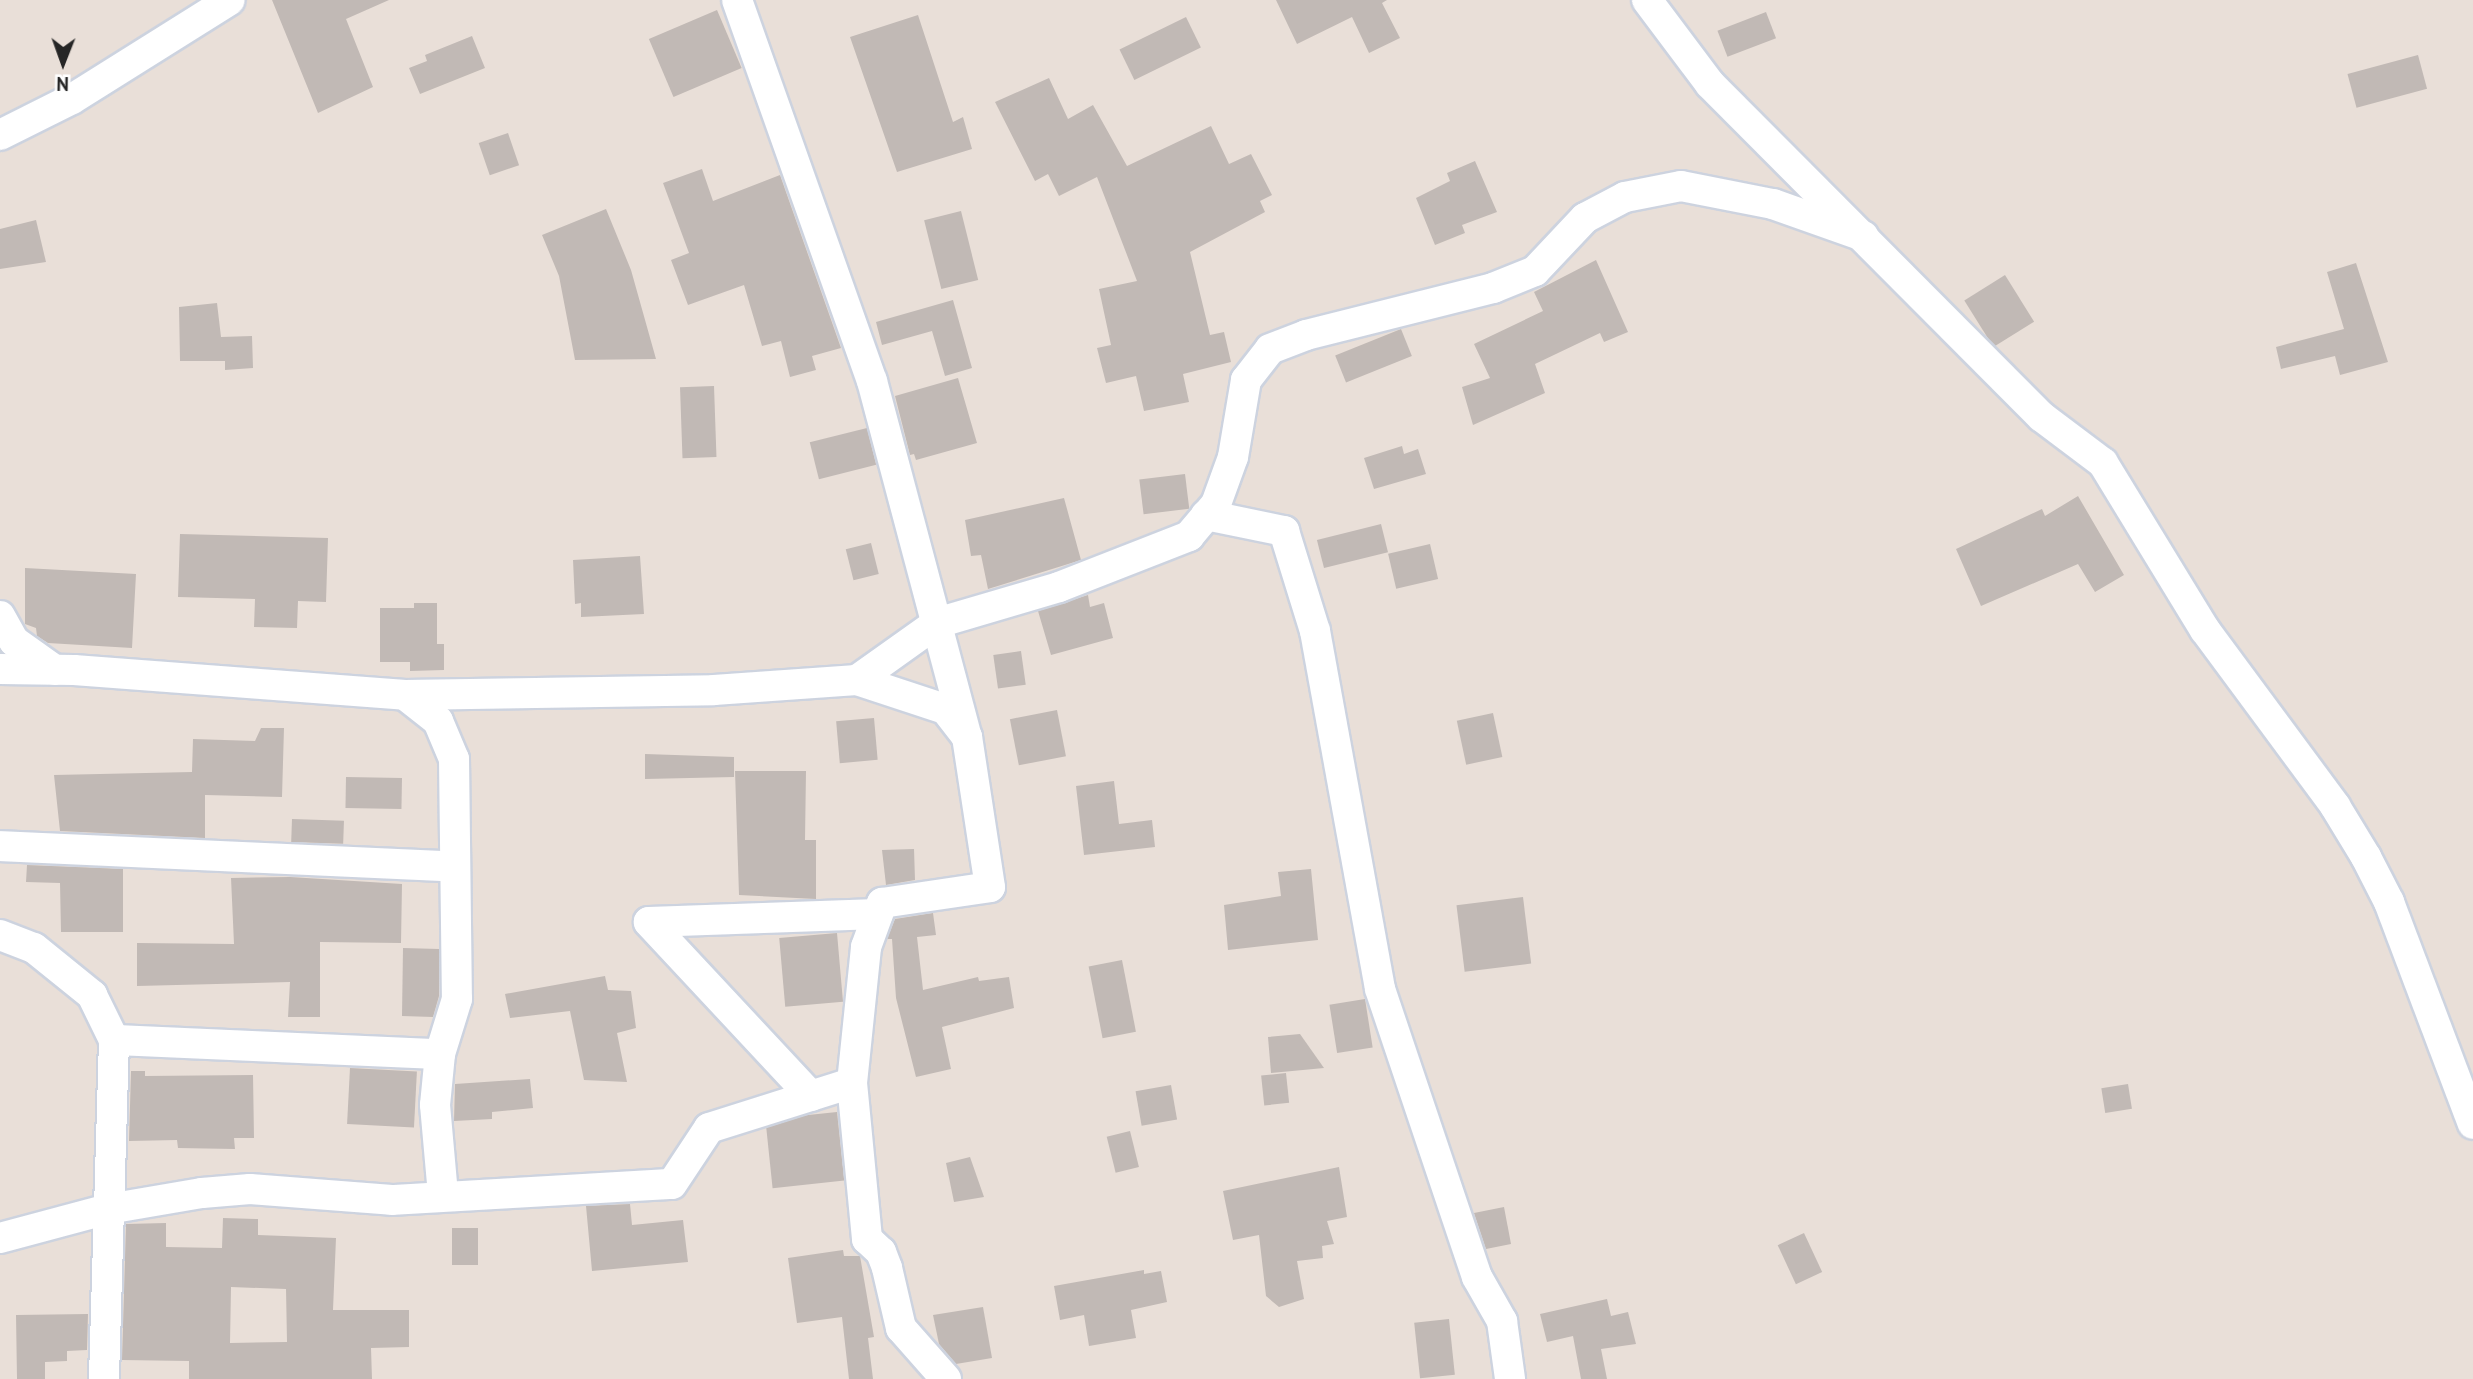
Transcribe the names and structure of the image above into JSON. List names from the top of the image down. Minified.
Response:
{"north":"bottom"}
